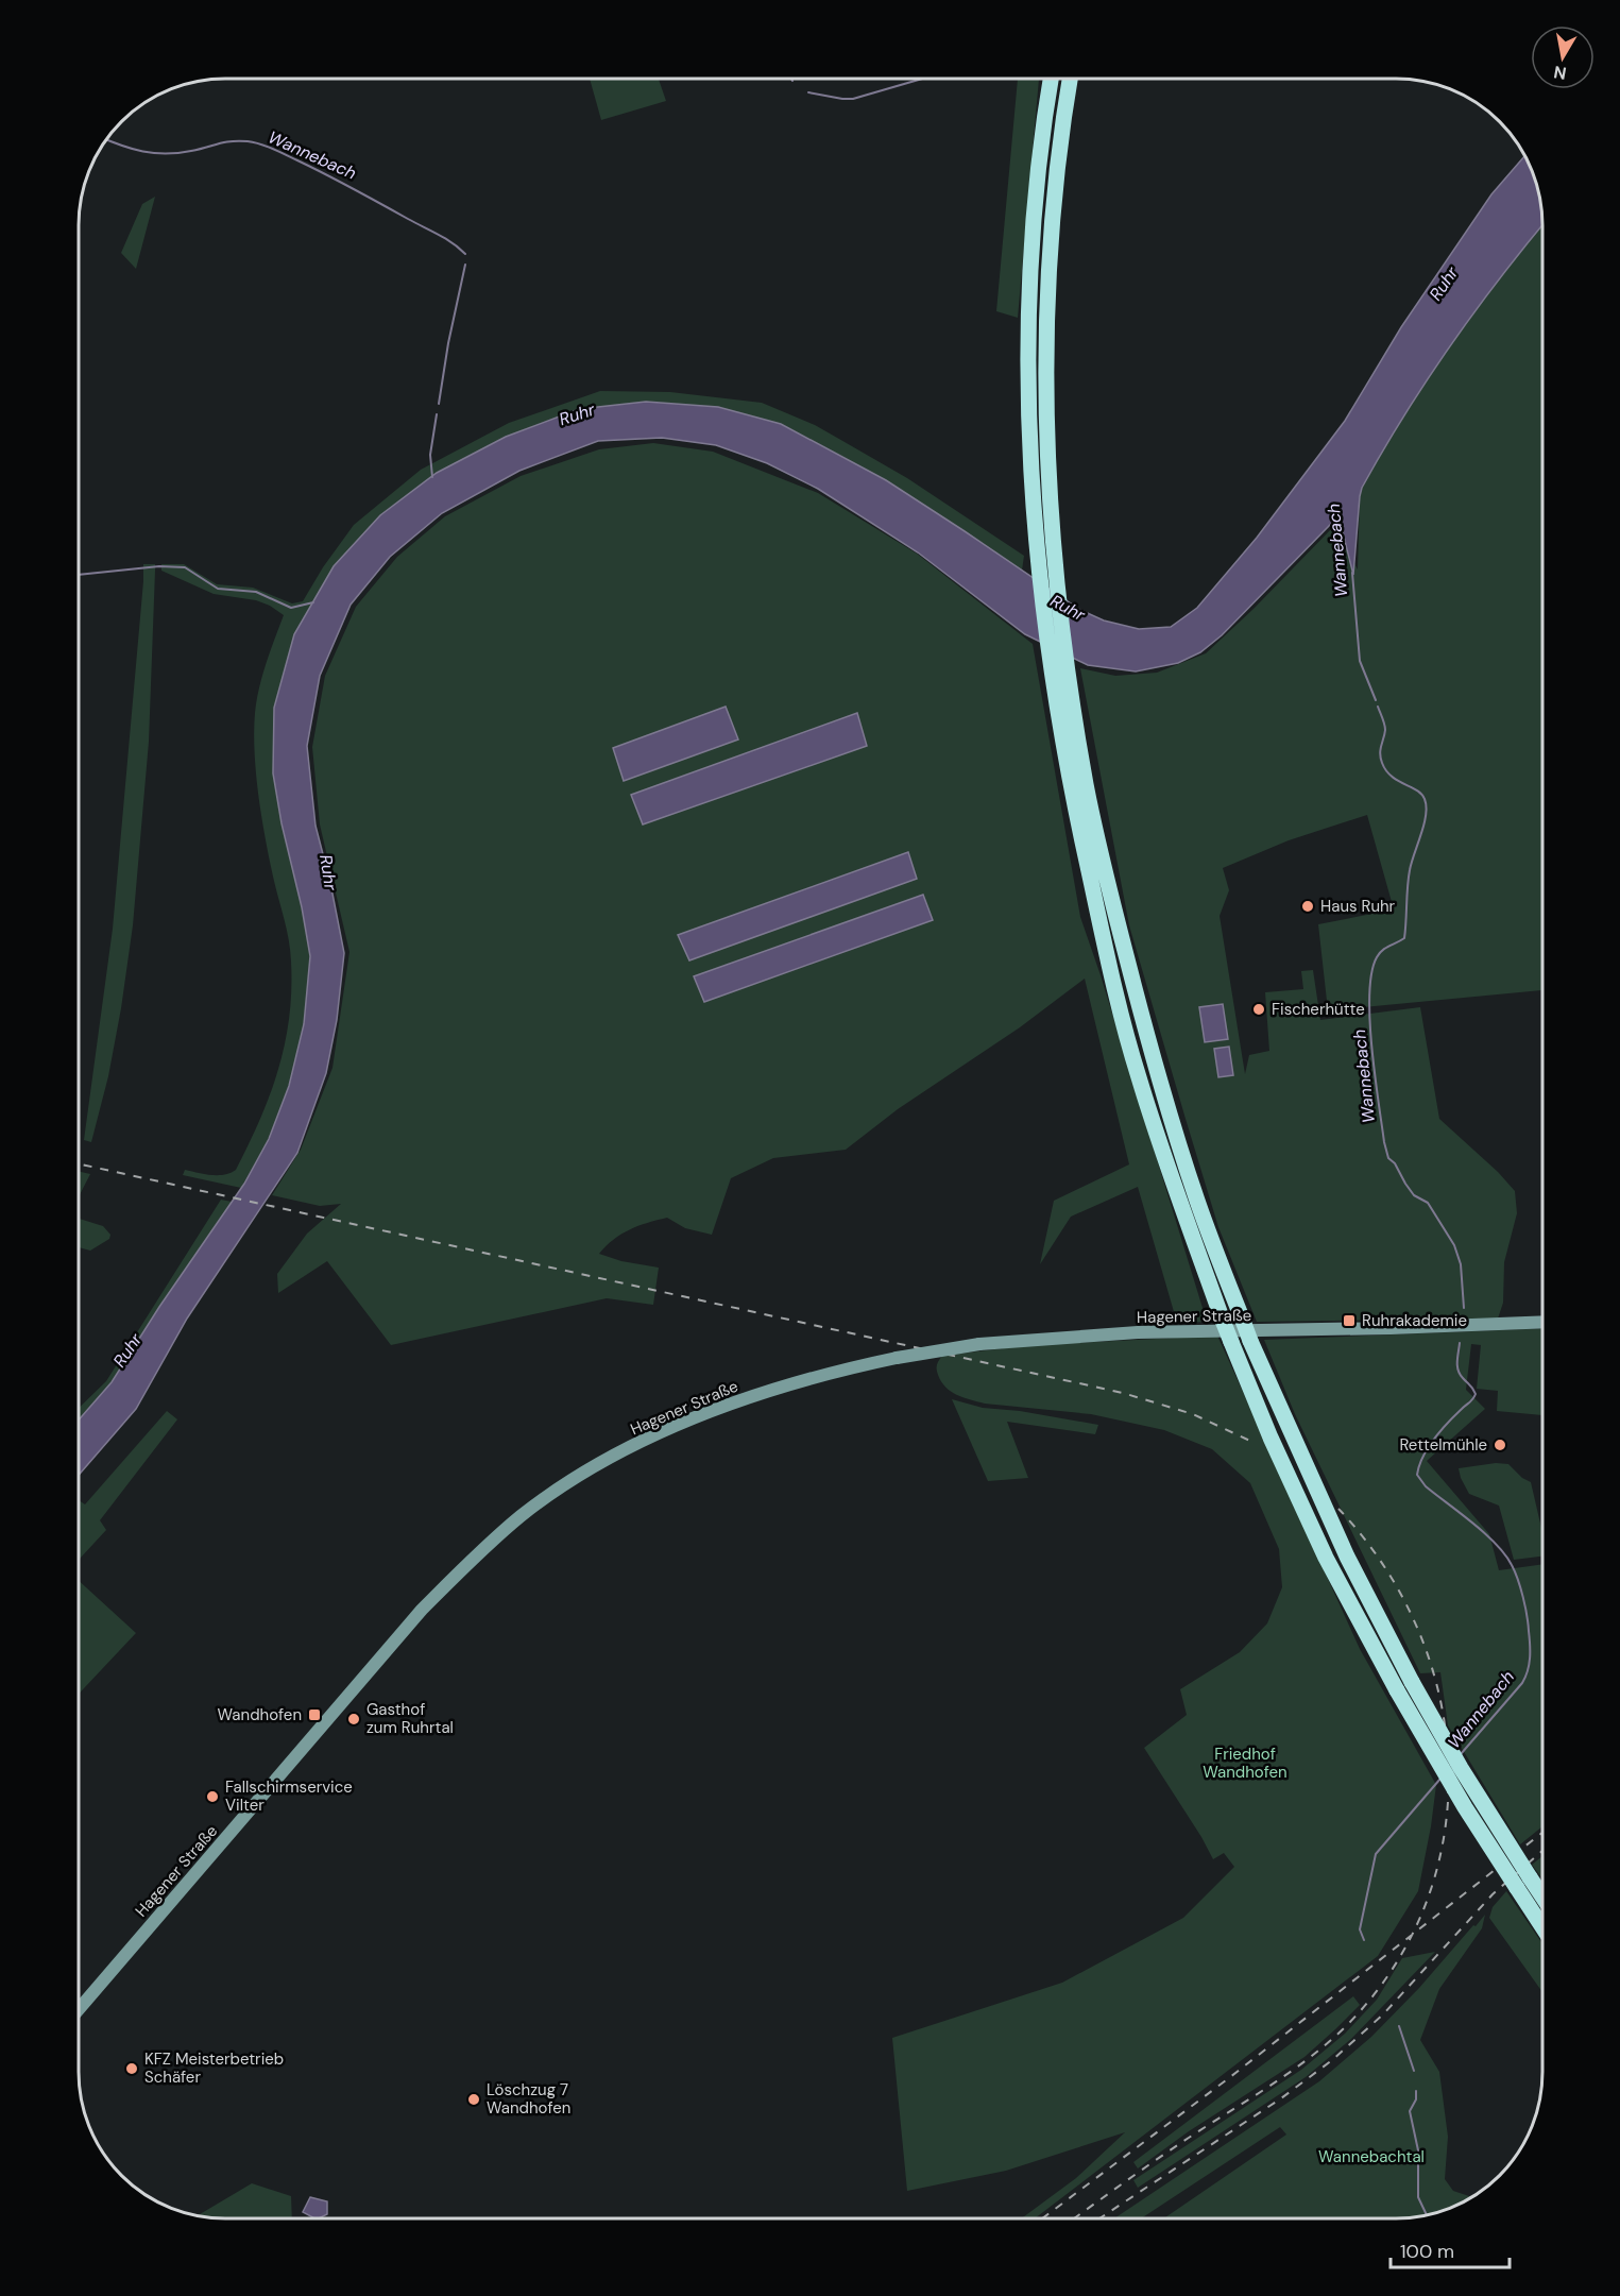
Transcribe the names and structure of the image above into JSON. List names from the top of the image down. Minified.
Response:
{"streets":{"main road":["Hagener Straße"]},"water":["Wannebach","Ruhr"],"parks":["Friedhof Wandhofen","Wannebachtal"],"places":{"other":["Haus Ruhr","Fischerhütte","Rettelmühle","Gasthof zum Ruhrtal","Fallschirmservice Vilter","KFZ Meisterbetrieb Schäfer","Löschzug 7 Wandhofen"],"transit":["Ruhrakademie","Wandhofen"]},"scale_bar":"100 m","north":"bottom"}
